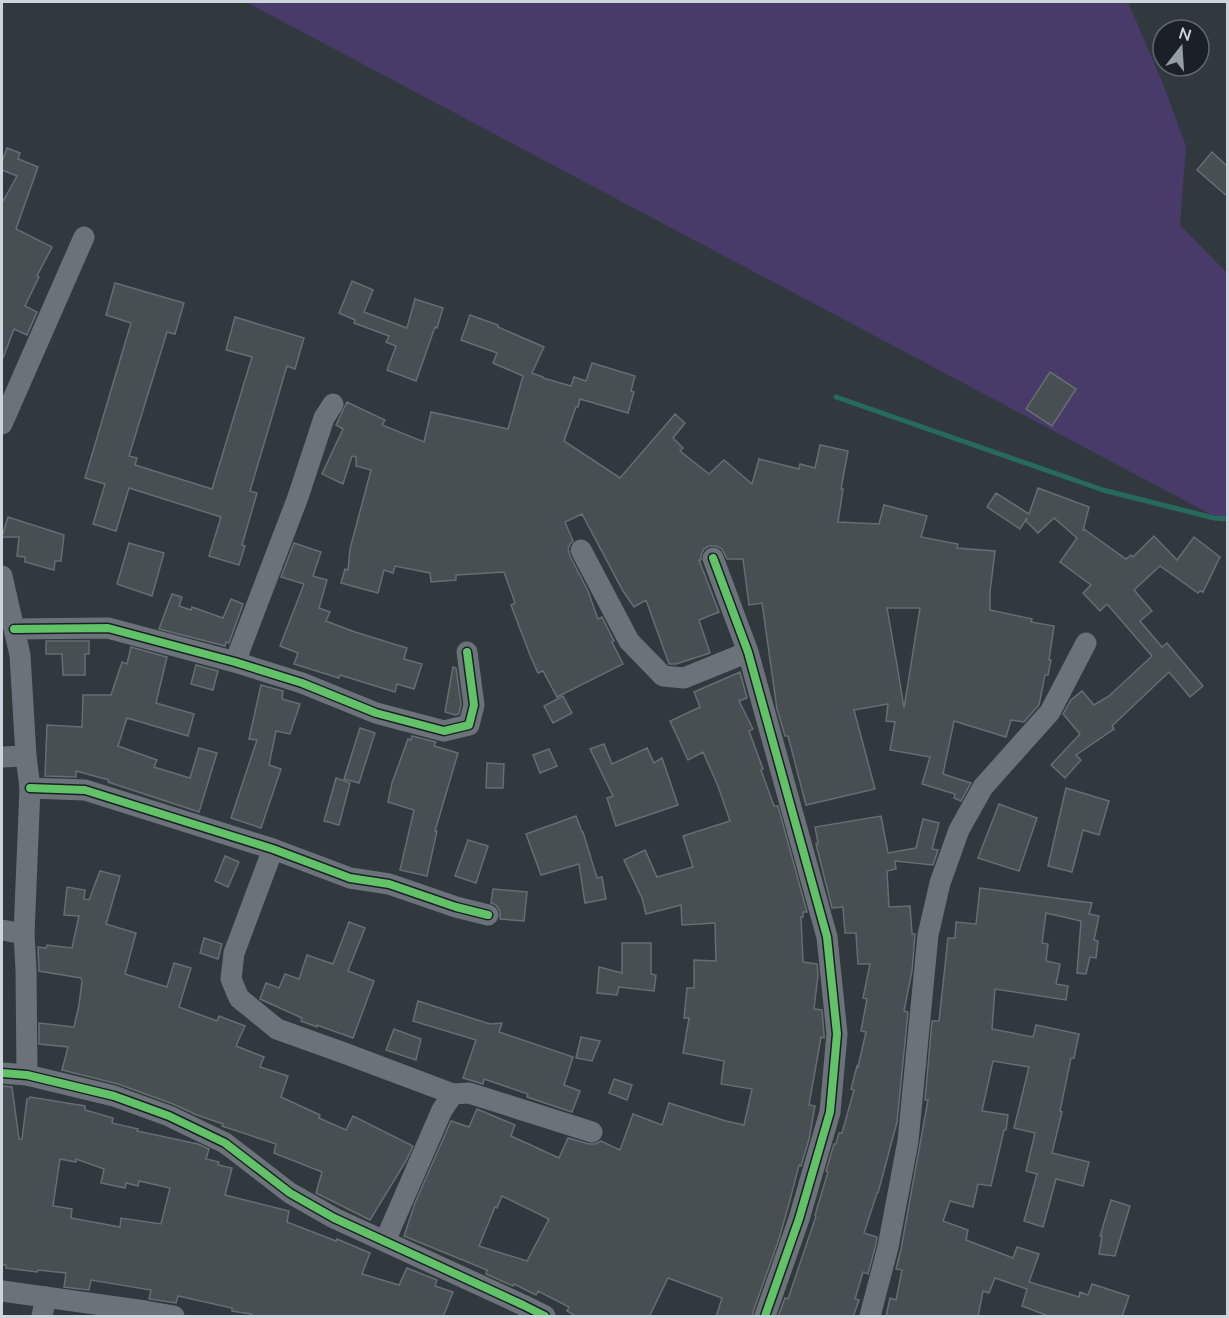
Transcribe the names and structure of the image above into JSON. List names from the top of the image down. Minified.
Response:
{"north":"top"}
